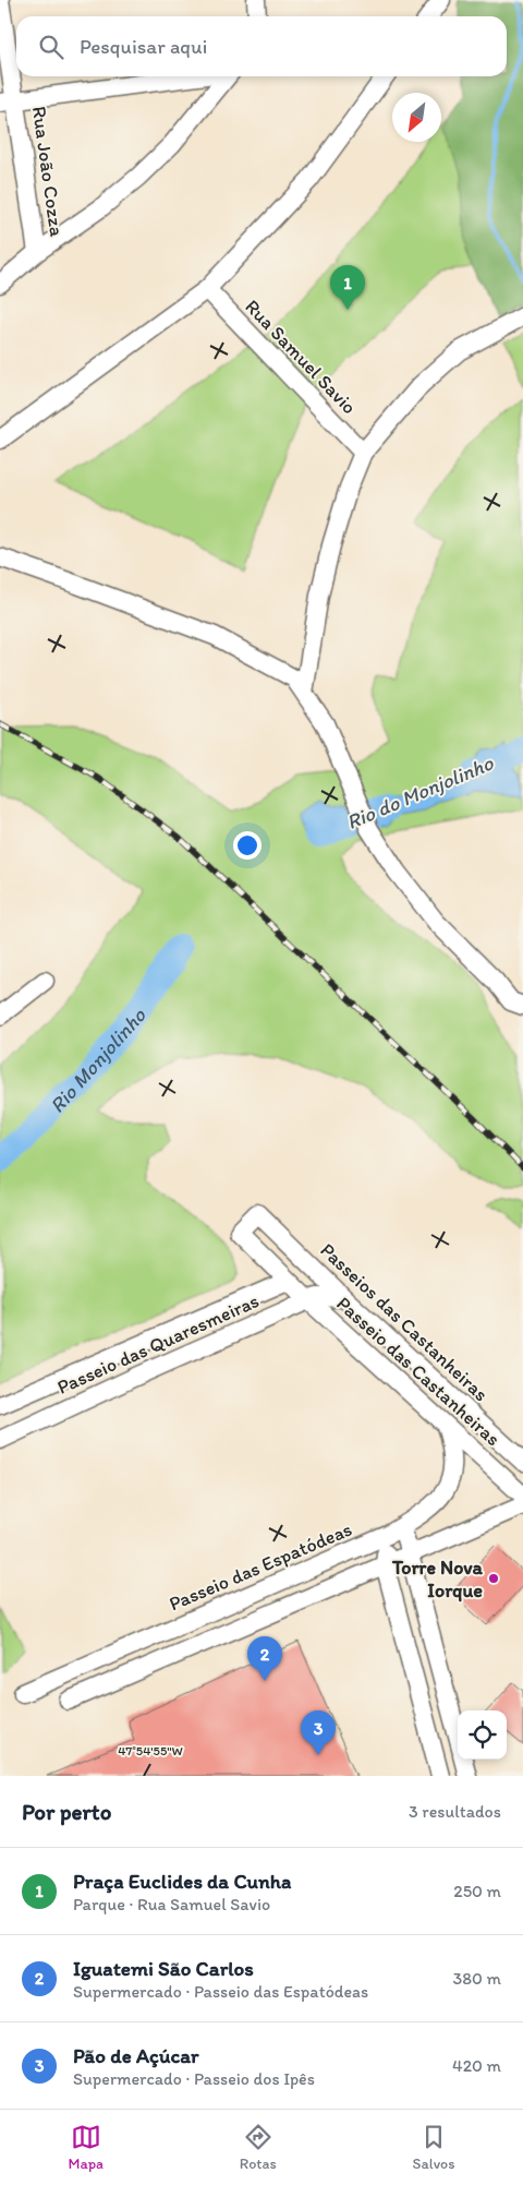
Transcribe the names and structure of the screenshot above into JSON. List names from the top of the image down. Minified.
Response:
{"streets":{"street":["Rua João Cozza","Rua Samuel Savio","Passeios das Castanheiras","Passeio das Quaresmeiras","Passeio das Castanheiras","Passeio das Espatódeas"]},"crossings":[["Passeios das Castanheiras","Passeio das Quaresmeiras"],["Passeio das Quaresmeiras","Passeio das Castanheiras"],["Passeio das Castanheiras","Passeio das Espatódeas"]],"water":["Rio do Monjolinho","Rio Monjolinho"],"places":["Torre Nova Iorque"],"north":"bottom left","page":{"search":"Pesquisar aqui","pins":["1","2","3"],"heading":["Por perto","3 resultados"],"list":[{"mark":"1","name":"Praça Euclides da Cunha","note":"Parque · Rua Samuel Savio","value":"250 m"},{"mark":"2","name":"Iguatemi São Carlos","note":"Supermercado · Passeio das Espatódeas","value":"380 m"},{"mark":"3","name":"Pão de Açúcar","note":"Supermercado · Passeio dos Ipês","value":"420 m"}],"nav":["Mapa","Rotas","Salvos"]},"coordinates":["47°54'55\"W"]}
